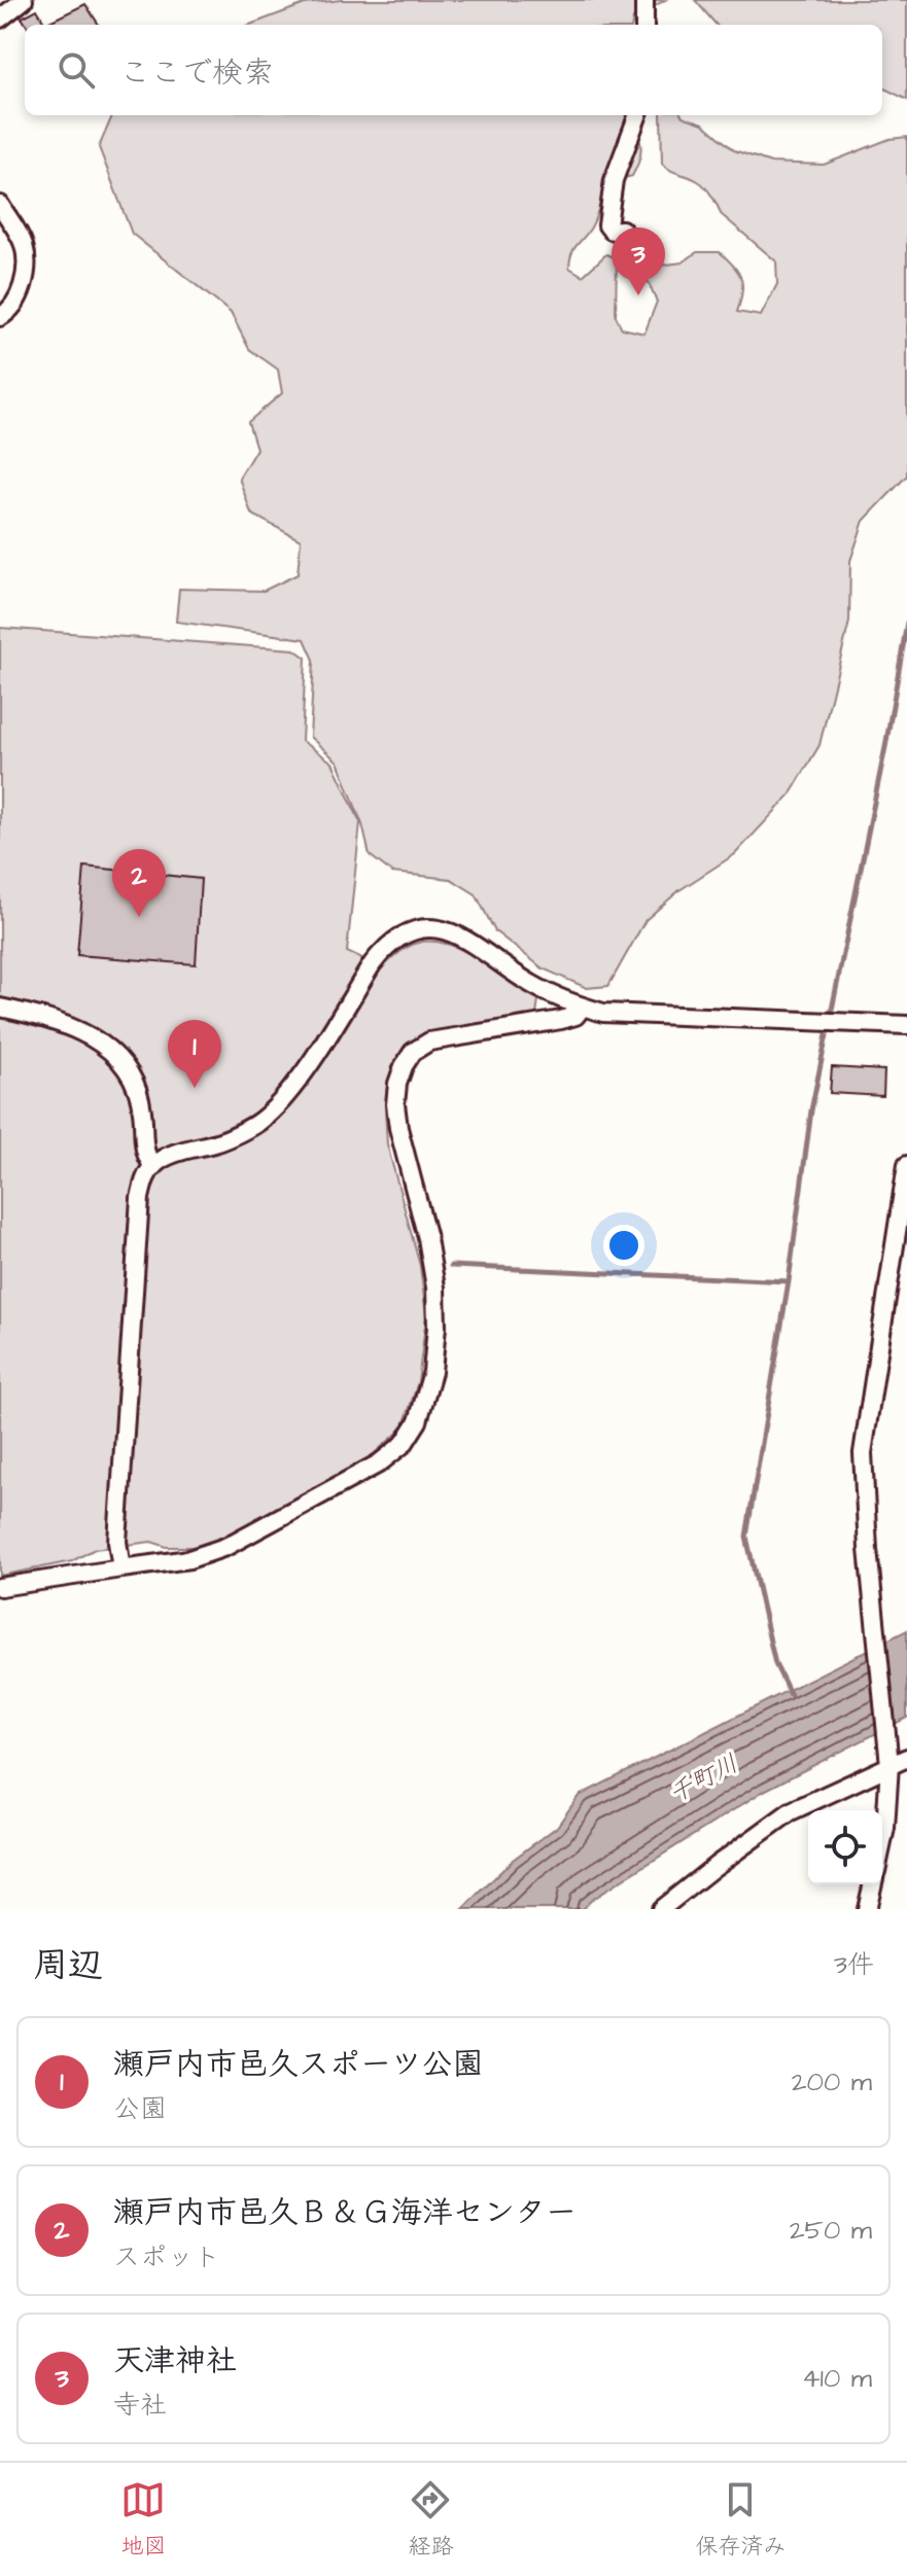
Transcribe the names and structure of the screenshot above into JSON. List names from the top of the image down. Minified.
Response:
{"water":["千町川"],"page":{"search":"ここで検索","pins":["3","2","1"],"heading":["周辺","3件"],"list":[{"mark":"1","name":"瀬戸内市邑久スポーツ公園","note":"公園","value":"200 m"},{"mark":"2","name":"瀬戸内市邑久Ｂ＆Ｇ海洋センター","note":"スポット","value":"250 m"},{"mark":"3","name":"天津神社","note":"寺社","value":"410 m"}],"nav":["地図","経路","保存済み"]}}
